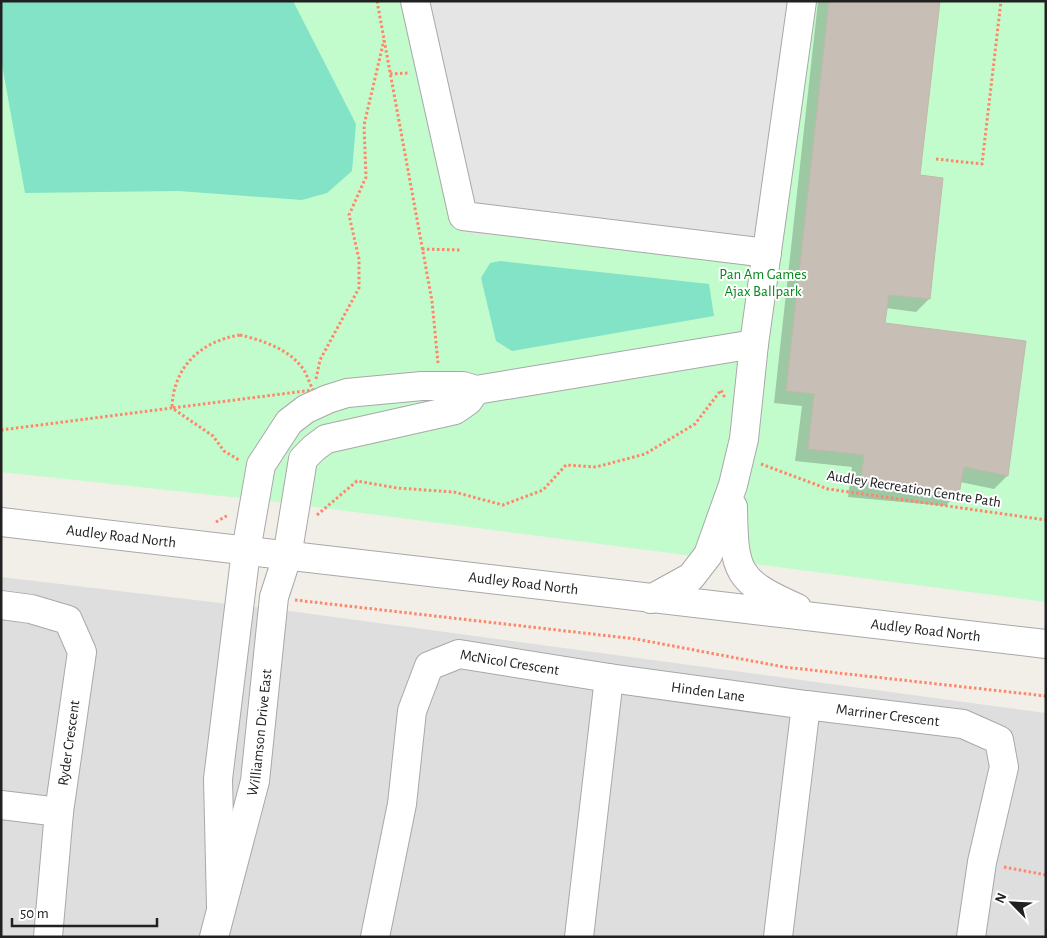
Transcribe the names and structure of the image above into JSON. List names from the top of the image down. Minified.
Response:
{"streets":{"street":["Audley Road North","McNicol Crescent","Hinden Lane","Marriner Crescent","Williamson Drive East","Ryder Crescent"],"path":["Audley Recreation Centre Path"]},"crossings":[["Audley Road North","Williamson Drive East"],["McNicol Crescent","Hinden Lane"],["Hinden Lane","Marriner Crescent"]],"parks":["Pan Am Games Ajax Ballpark"],"scale_bar":"50 m","north":"top left"}
